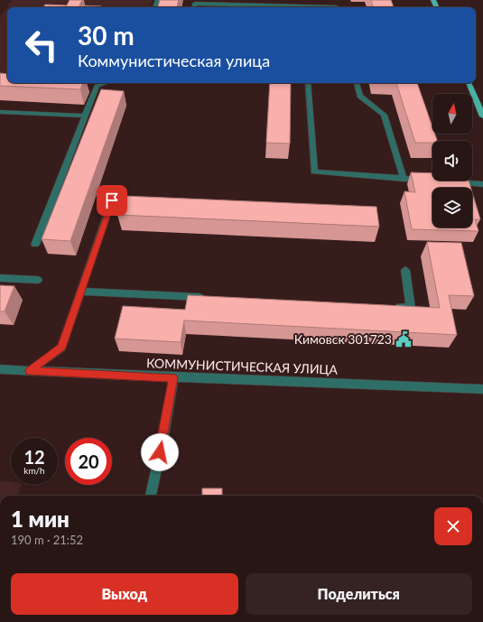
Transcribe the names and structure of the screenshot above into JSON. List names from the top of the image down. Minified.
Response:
{"streets":{"street":["КОММУНИСТИЧЕСКАЯ УЛИЦА"]},"places":{"public building":["Кимовск 301723"]},"north":"top","page":{"turn":["30 m","Коммунистическая улица"],"speed":"12 km/h","limit":"20","heading":["1 мин","190 m · 21:52"],"buttons":["Выход","Поделиться"]}}
